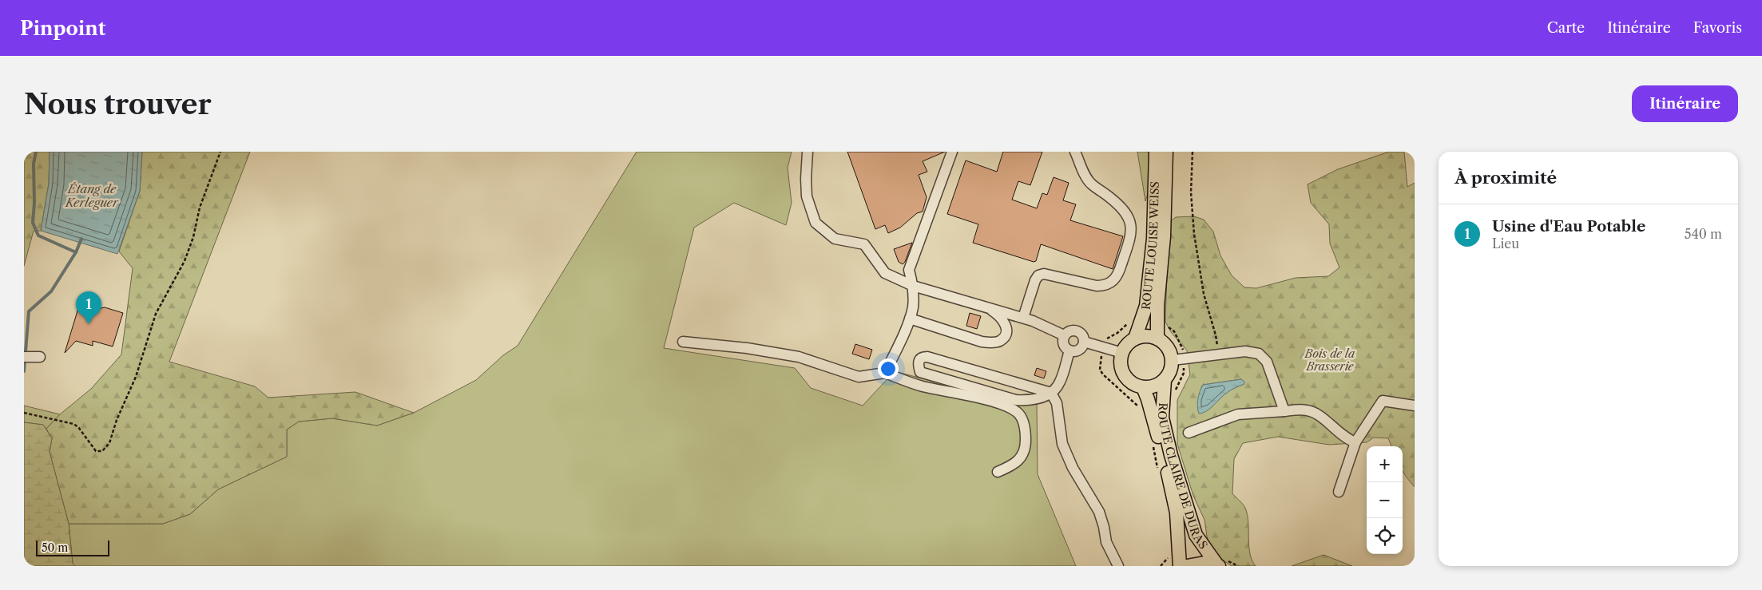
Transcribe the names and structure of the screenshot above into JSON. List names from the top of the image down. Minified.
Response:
{"streets":{"main road":["ROUTE LOUISE WEISS","ROUTE CLAIRE DE DURAS"]},"crossings":[["ROUTE LOUISE WEISS","ROUTE CLAIRE DE DURAS"]],"water":["Étang de Kerleguer"],"parks":["Bois de la Brasserie"],"scale_bar":"50 m","page":{"header":"Pinpoint","nav":["Carte","Itinéraire","Favoris"],"buttons":"Itinéraire","title":"Nous trouver","heading":"À proximité","list":[{"mark":"1","name":"Usine d'Eau Potable","note":"Lieu","value":"540 m"}],"pins":"1","map_buttons":["+","−"],"scale":"50 m"}}
